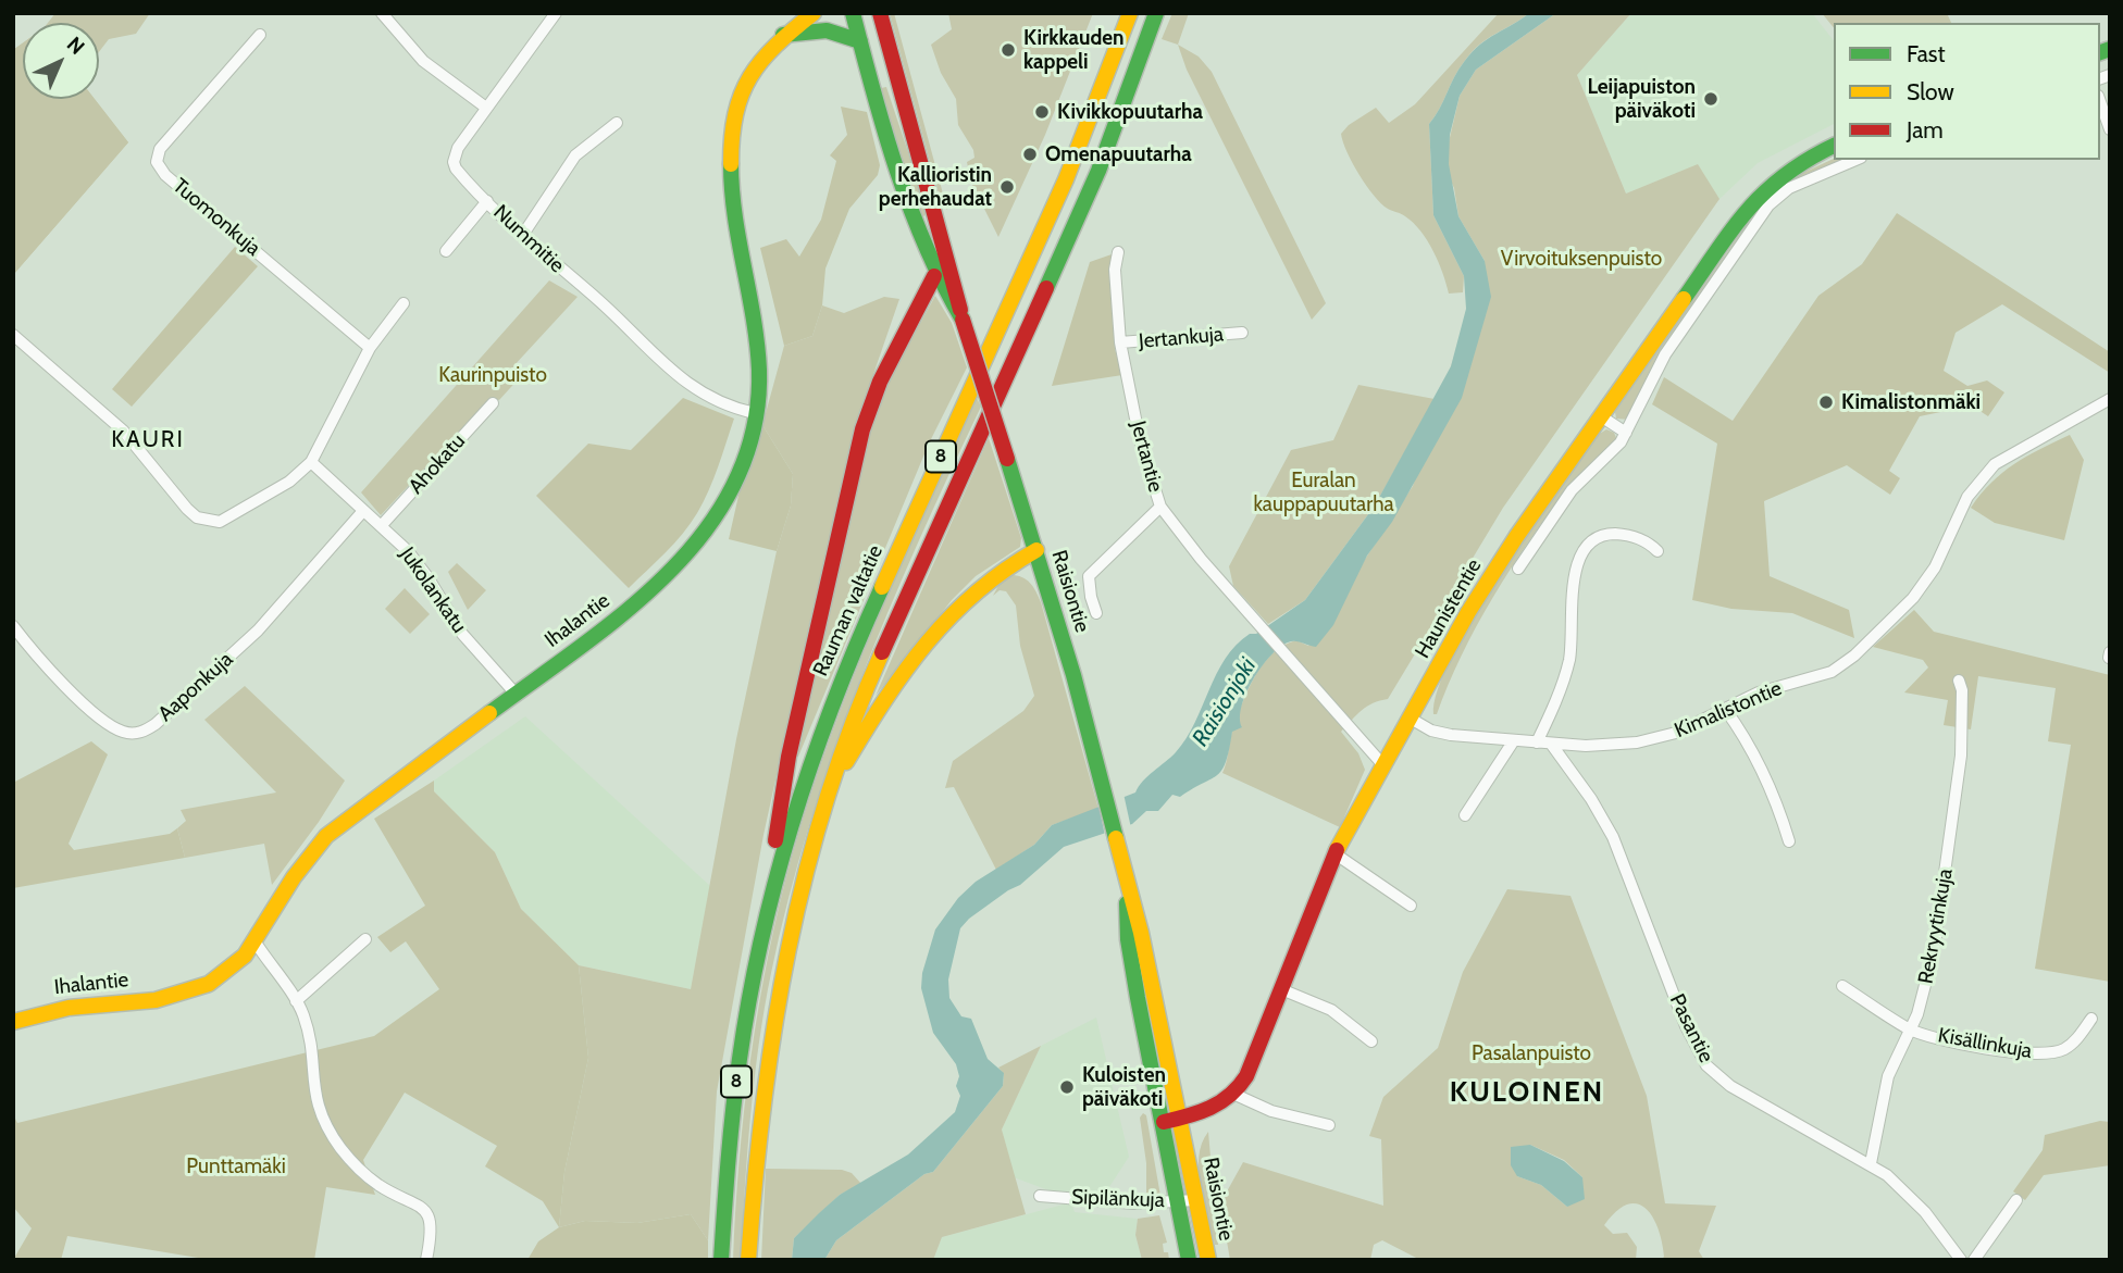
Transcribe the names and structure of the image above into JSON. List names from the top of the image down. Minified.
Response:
{"streets":{"main road":["8","Raisiontie","Haunistentie","Rauman valtatie","Ihalantie"],"street":["Tuomonkuja","Nummitie","Jertankuja","Jertantie","Ahokatu","Jukolankatu","Aaponkuja","Kimalistontie","Rekryytinkuja","Pasantie","Kisällinkuja","Sipilänkuja"]},"crossings":[["Nummitie","Ihalantie"],["Jertankuja","Jertantie"],["Jertantie","Haunistentie"],["Ahokatu","Jukolankatu"],["Jukolankatu","Ihalantie"],["Jukolankatu","Aaponkuja"],["Raisiontie","Sipilänkuja"],["Haunistentie","Kimalistontie"],["Kimalistontie","Pasantie"],["Rekryytinkuja","Pasantie"],["Rekryytinkuja","Kisällinkuja"]],"districts":["KAURI","KULOINEN"],"water":["Raisionjoki"],"parks":["Virvoituksenpuisto","Kaurinpuisto","Euralan kauppapuutarha","Pasalanpuisto","Punttamäki"],"places":["Kirkkauden kappeli","Leijapuiston päiväkoti","Kivikkopuutarha","Omenapuutarha","Kallioristin perhehaudat","Kimalistonmäki","Kuloisten päiväkoti"],"legend":["Fast","Slow","Jam"],"north":"top right"}
